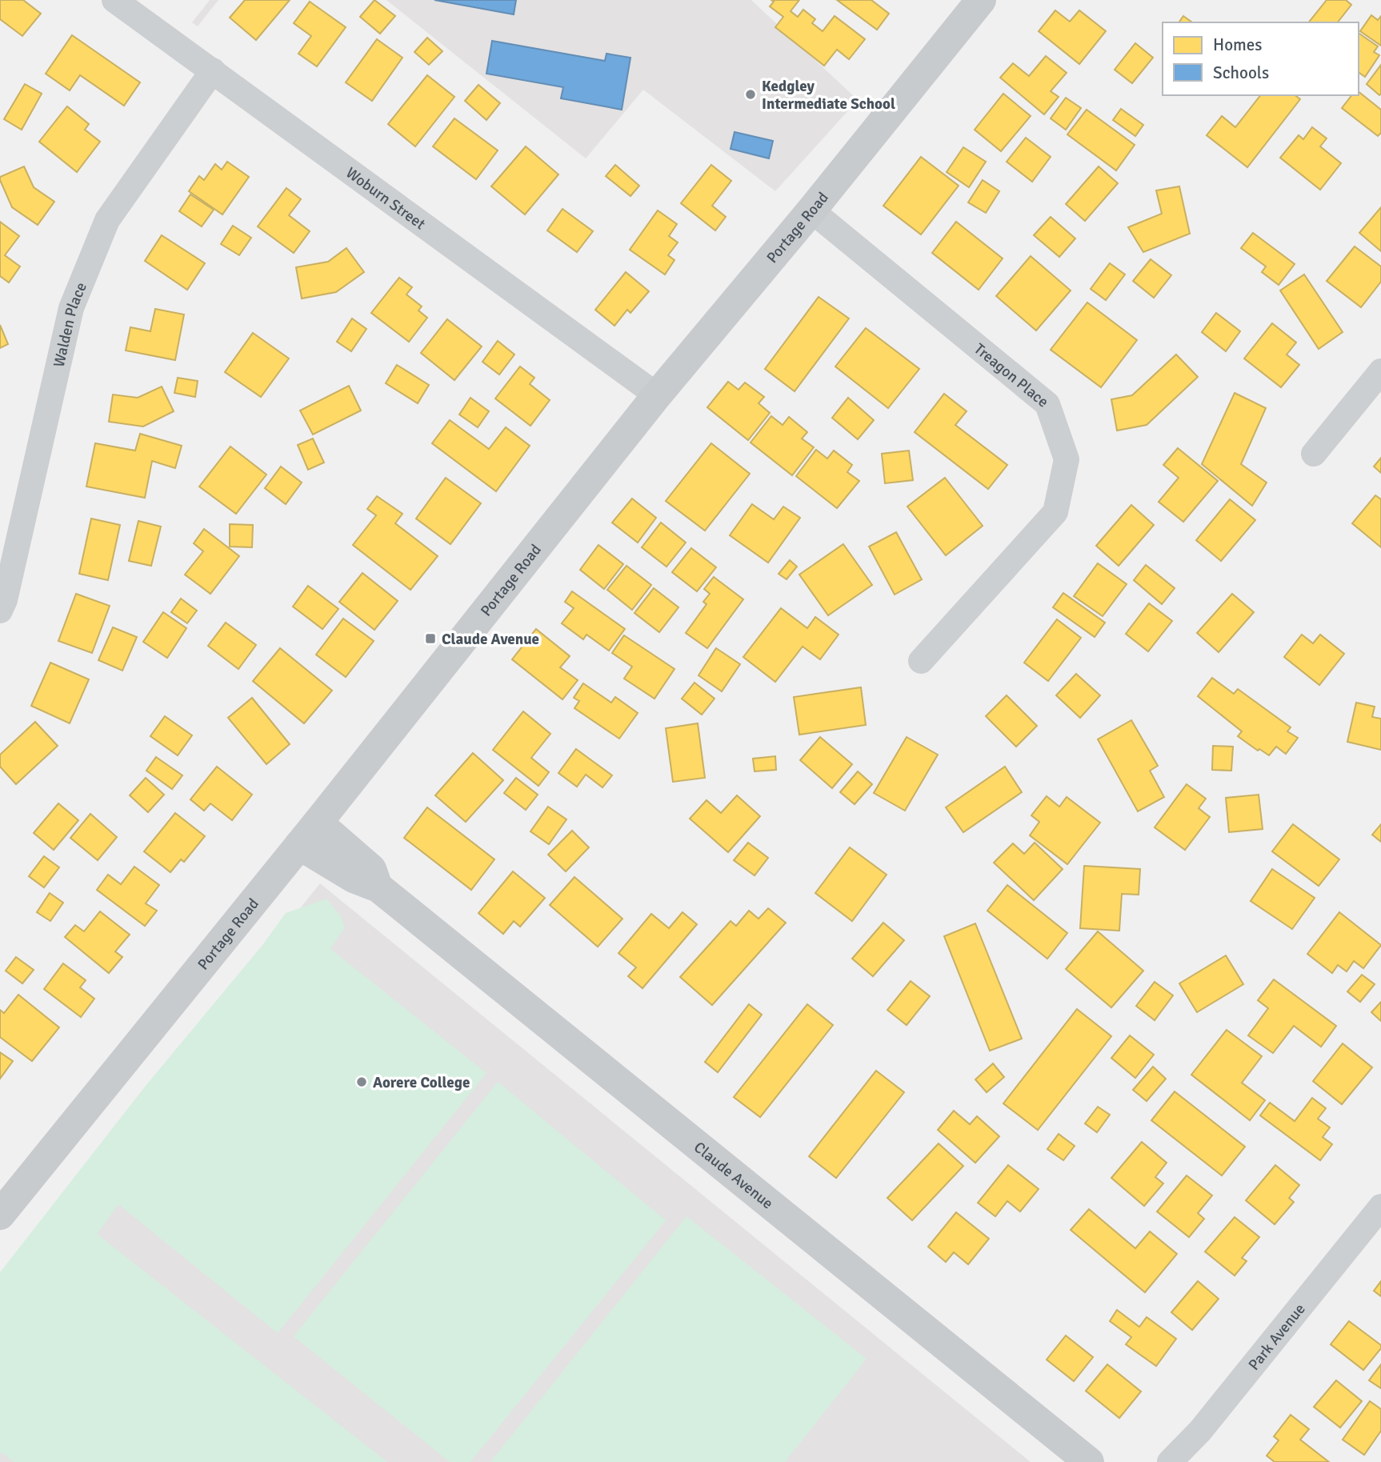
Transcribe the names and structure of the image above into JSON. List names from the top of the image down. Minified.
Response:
{"streets":{"main road":["Portage Road","Claude Avenue"],"street":["Woburn Street","Walden Place","Treagon Place","Park Avenue"]},"crossings":[["Woburn Street","Portage Road"],["Woburn Street","Walden Place"],["Portage Road","Treagon Place"],["Portage Road","Claude Avenue"]],"places":{"other":["Kedgley Intermediate School","Aorere College"],"transit":["Claude Avenue"]},"legend":["Homes","Schools"]}
